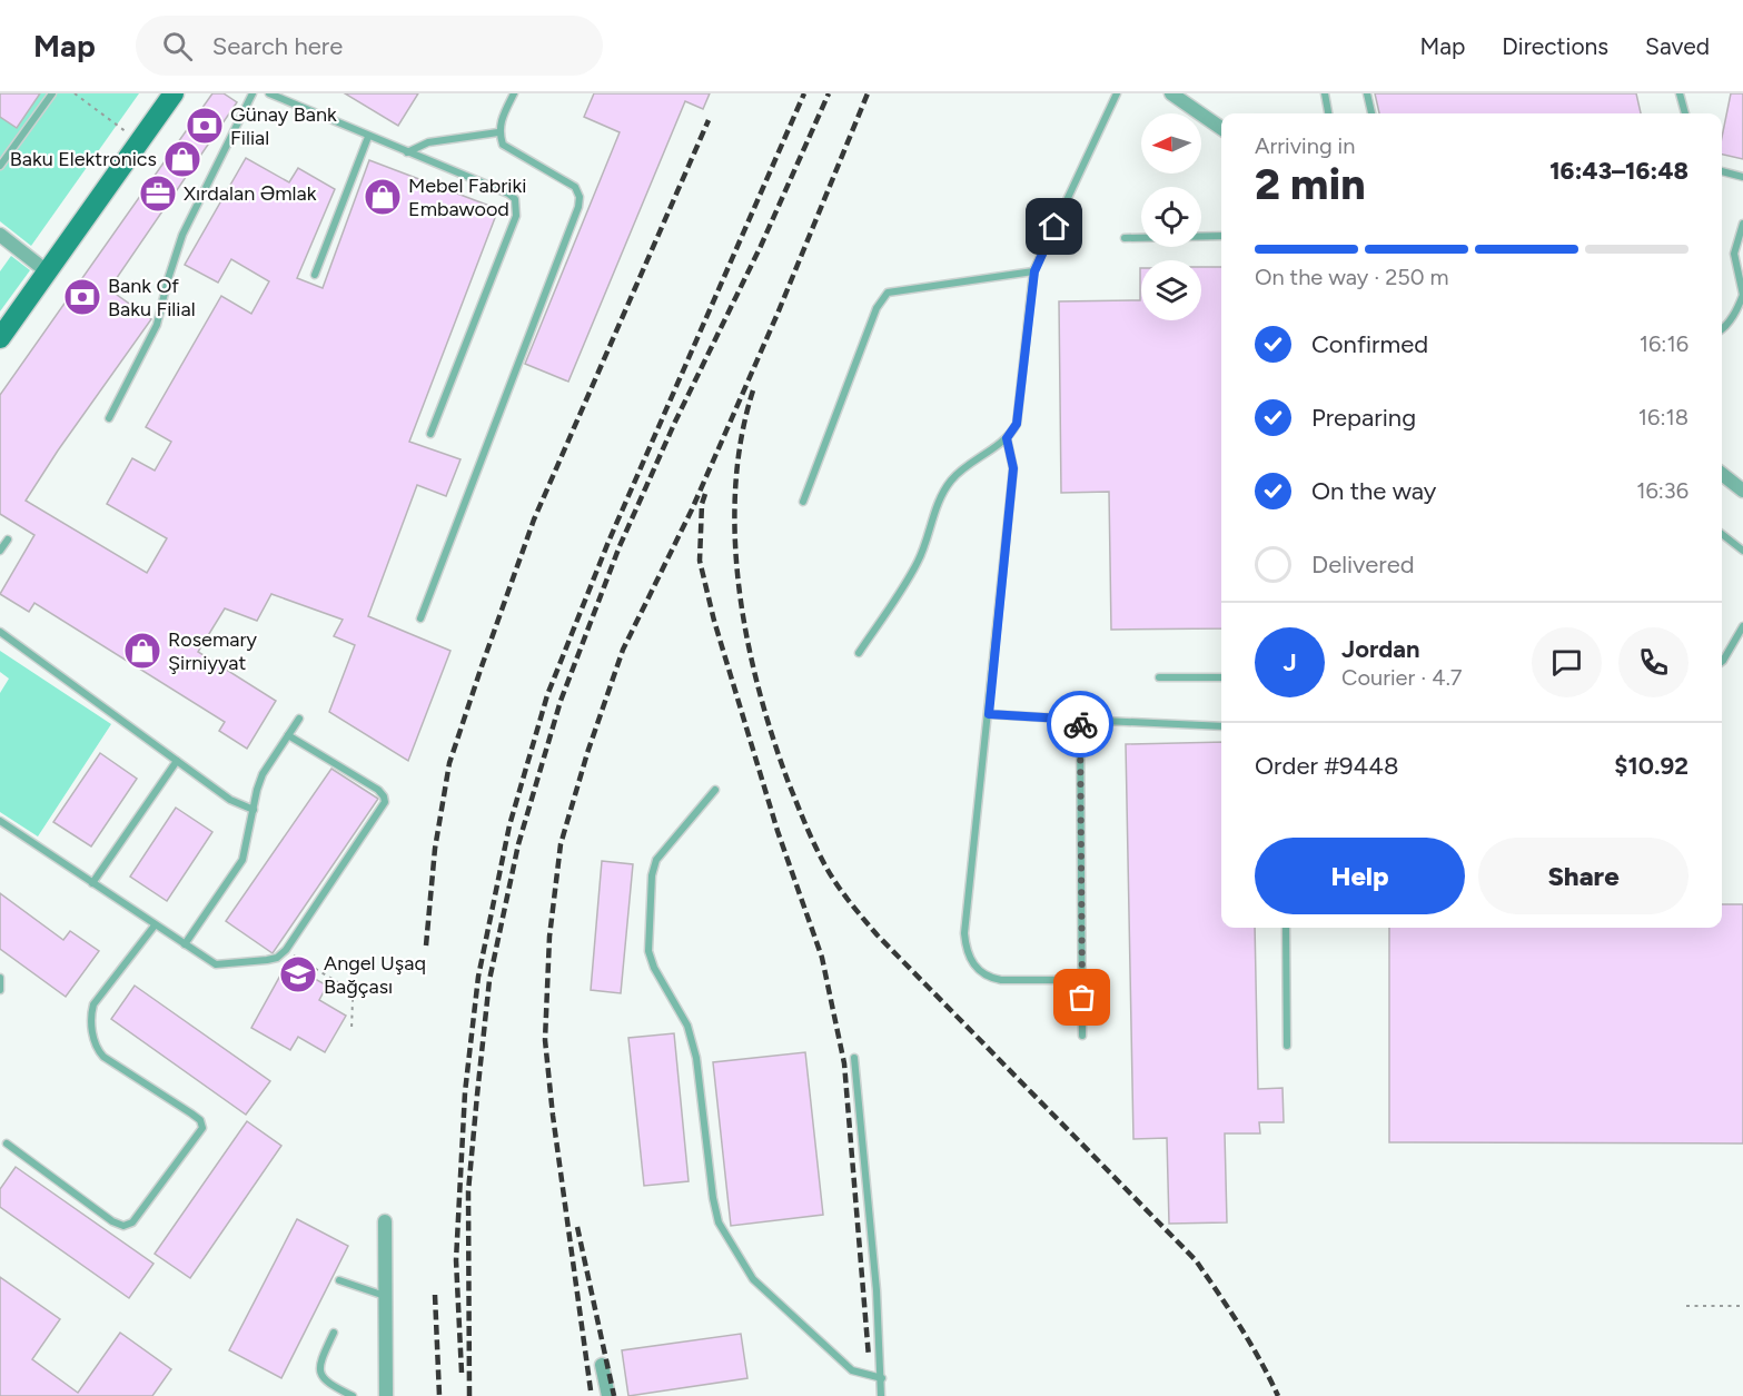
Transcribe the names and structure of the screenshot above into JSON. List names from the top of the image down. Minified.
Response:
{"places":{"bank":["Günay Bank Filial","Bank Of Baku Filial"],"shop":["Baku Elektronics","Mebel Fabriki Embawood","Rosemary Şirniyyat"],"office":["Xırdalan Əmlak"],"school or university":["Angel Uşaq Bağçası"]},"north":"left","page":{"header":"Map","search":"Search here","nav":["Map","Directions","Saved"],"heading":["2 min","Arriving in","16:43–16:48"],"panel":["Jordan","Courier · 4.7","Order #9448","$10.92"],"bar":"On the way · 250 m","list":[["Confirmed","16:16"],["Preparing","16:18"],["On the way","16:36"],"Delivered"],"round":"J","buttons":["Help","Share"]}}
